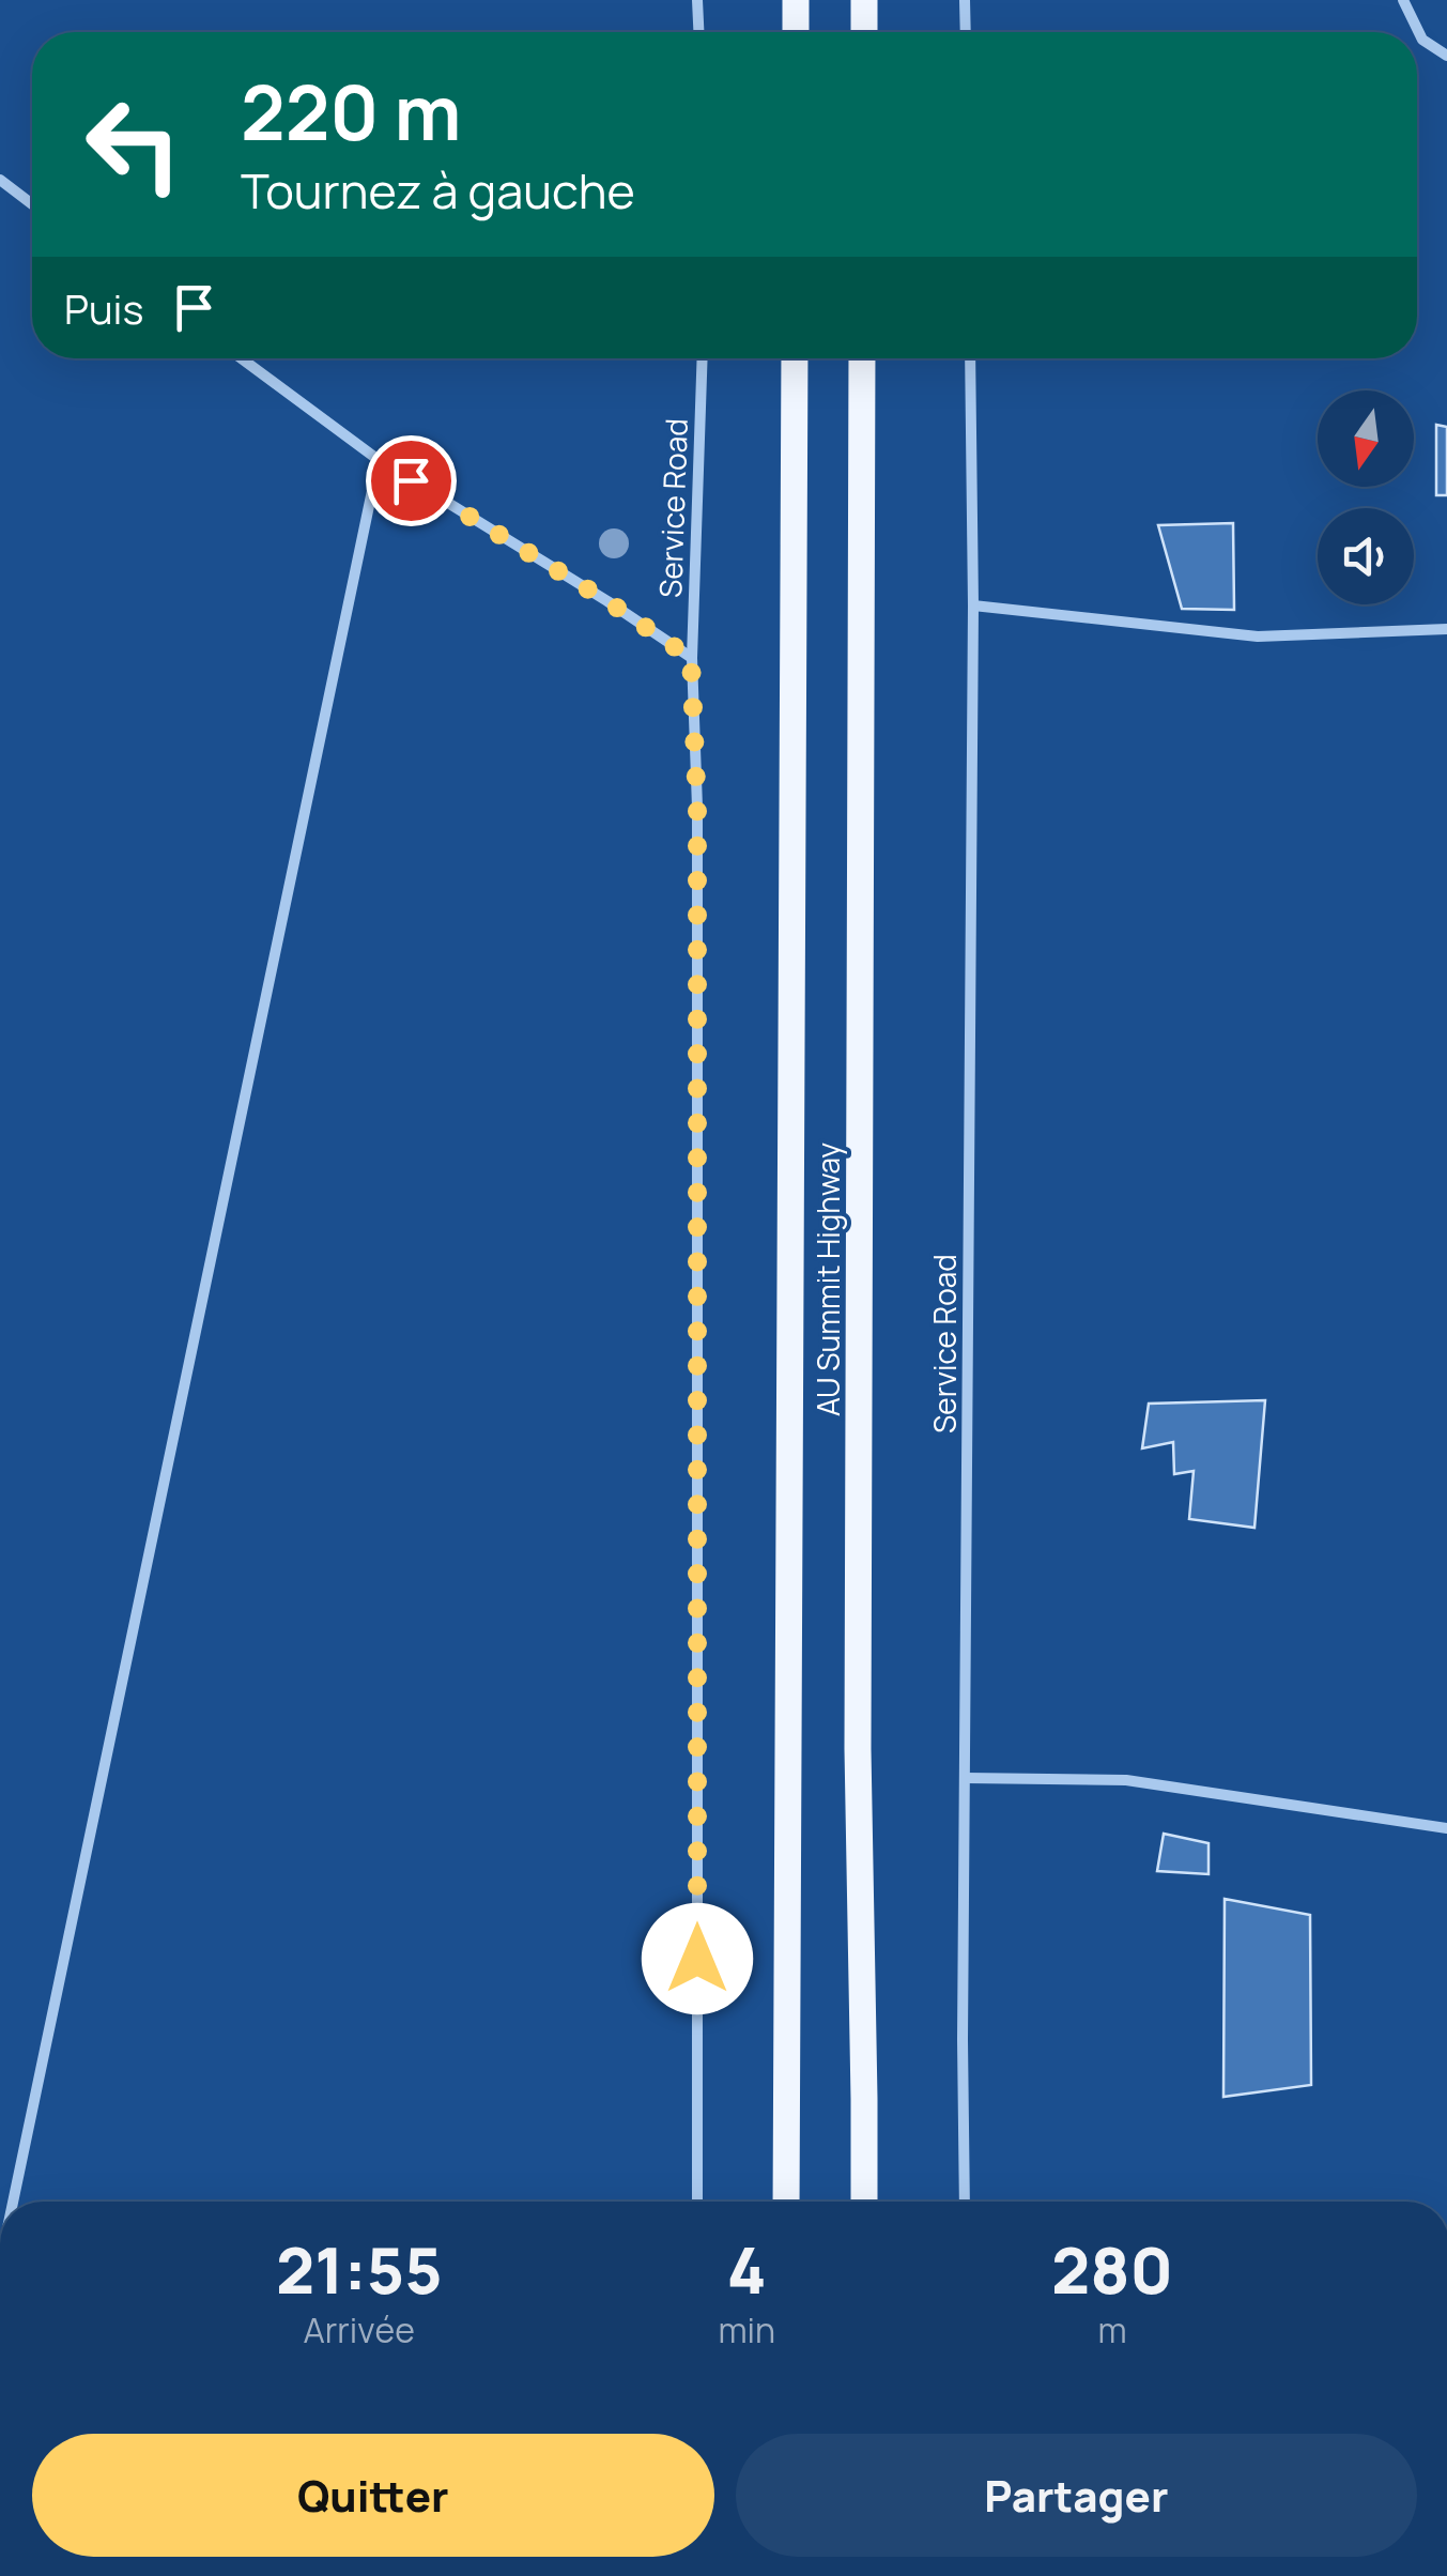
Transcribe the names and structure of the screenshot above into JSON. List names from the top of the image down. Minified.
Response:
{"streets":{"main road":["AU Summit Highway"],"street":["Service Road"]},"north":"bottom","page":{"turn":["220 m","Tournez à gauche"],"then":"Puis","eta":["21:55","Arrivée","4","min","280","m"],"buttons":["Quitter","Partager"]}}
